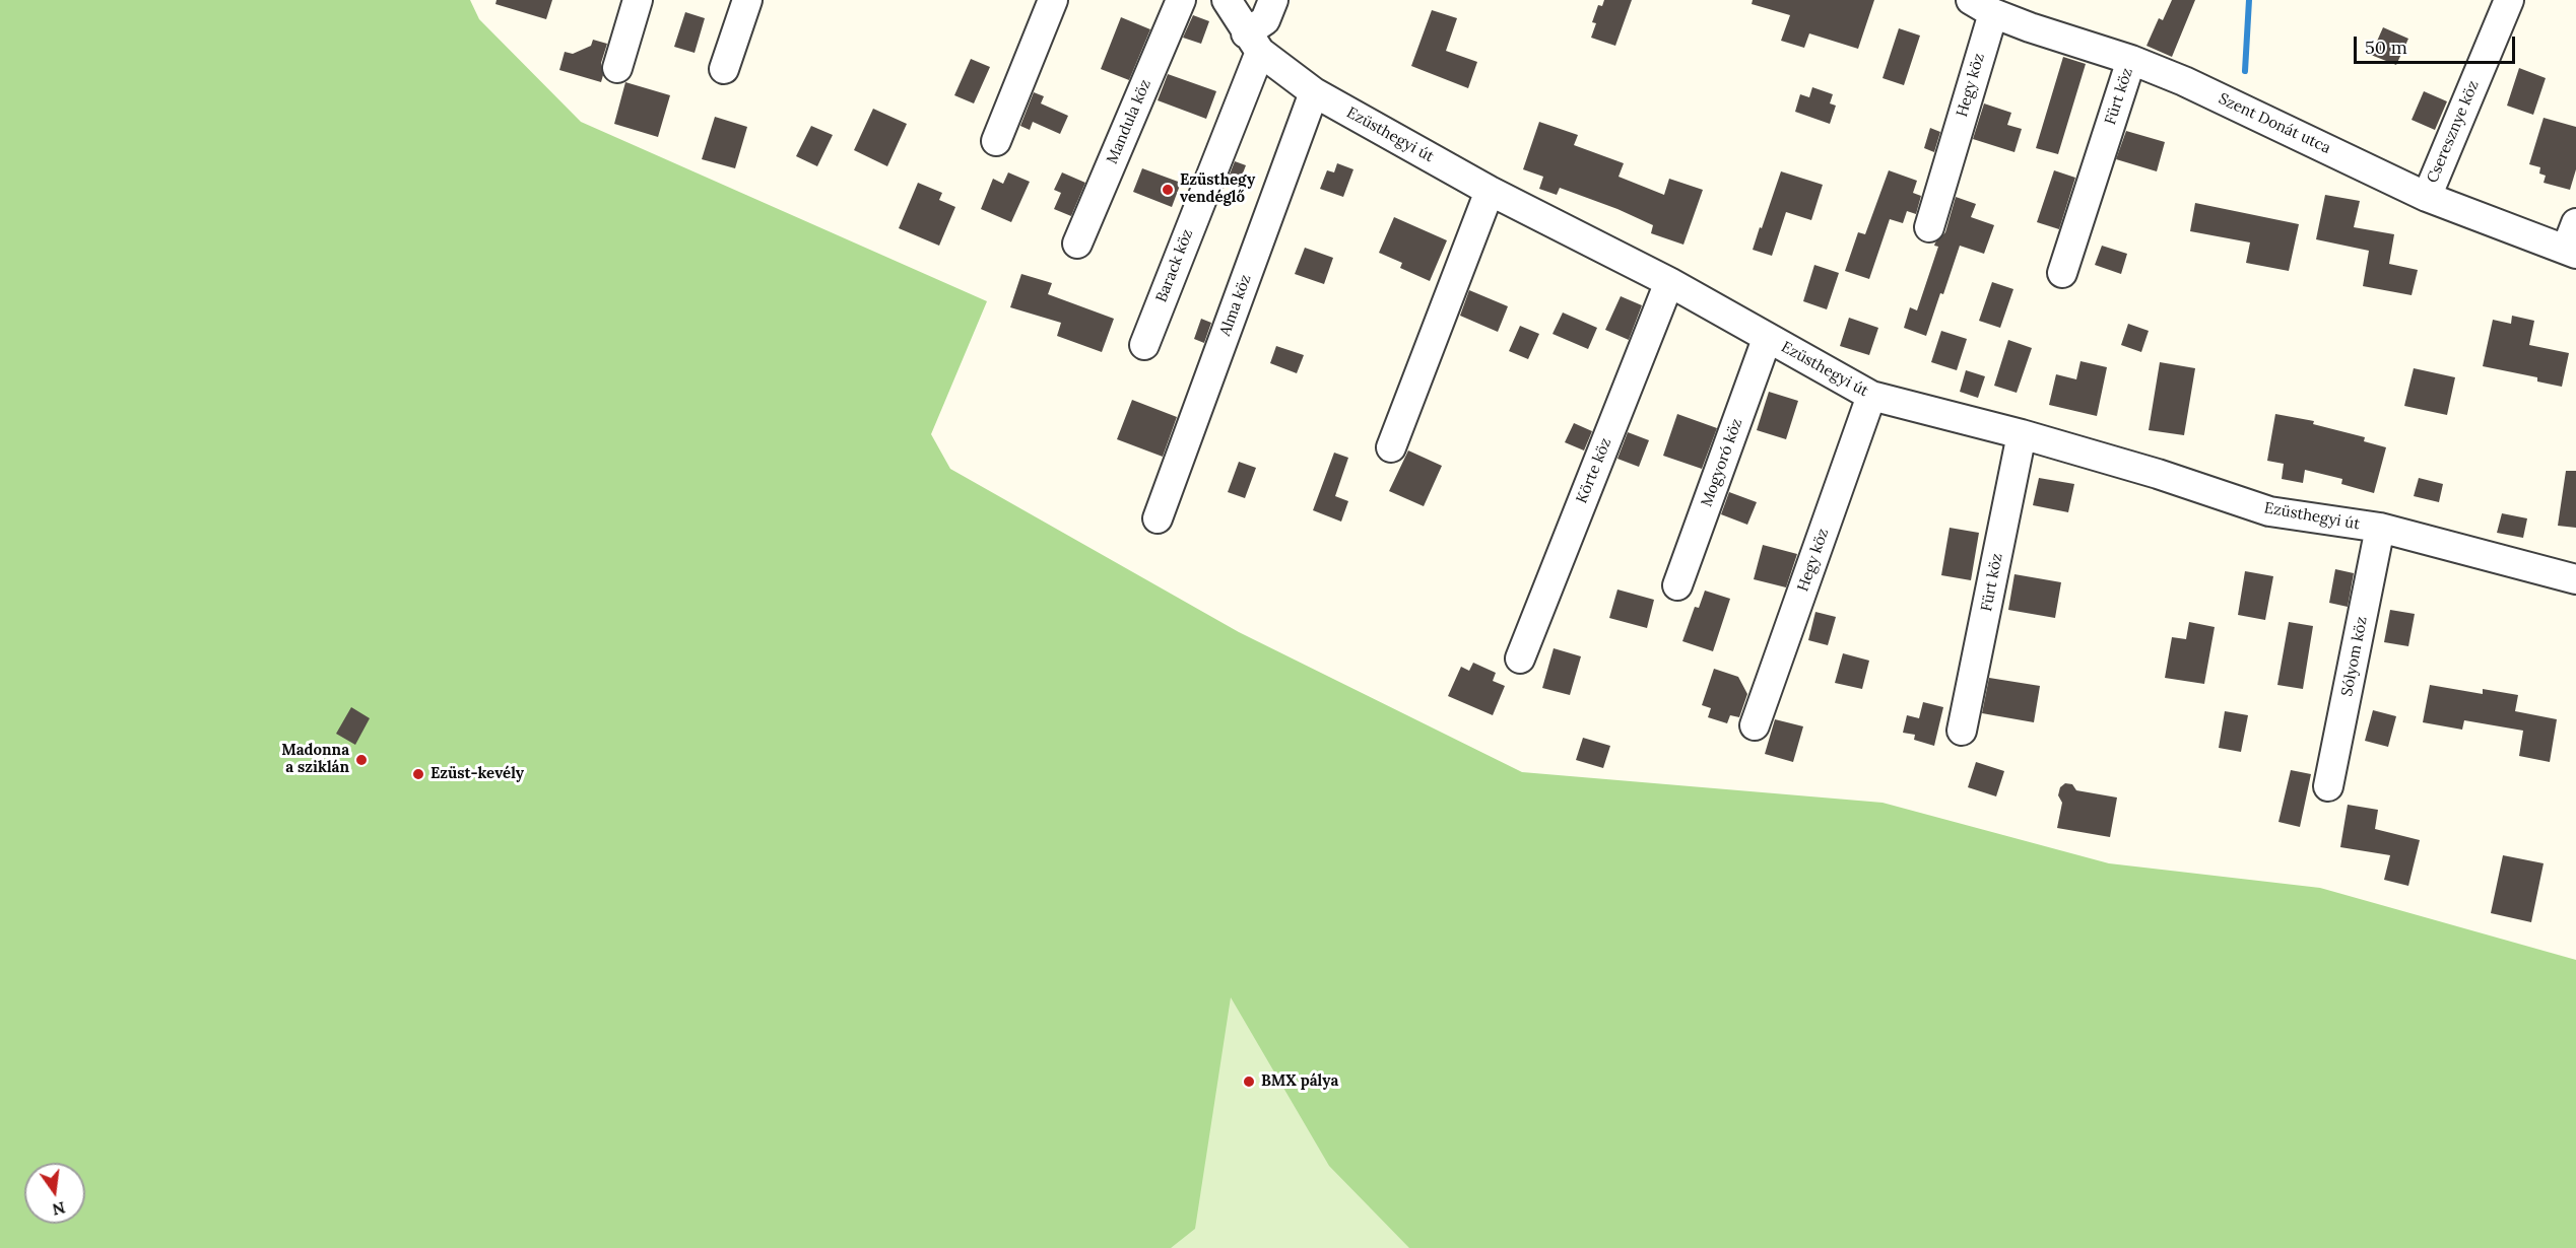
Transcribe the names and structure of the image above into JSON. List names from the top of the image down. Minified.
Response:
{"streets":{"street":["Hegy köz","Fürt köz","Mandula köz","Szent Donát utca","Cseresznye köz","Ezüsthegyi út","Barack köz","Alma köz","Mogyoró köz","Körte köz","Sólyom köz"]},"crossings":[["Hegy köz","Szent Donát utca"],["Hegy köz","Ezüsthegyi út"],["Fürt köz","Szent Donát utca"],["Fürt köz","Ezüsthegyi út"],["Szent Donát utca","Cseresznye köz"],["Ezüsthegyi út","Barack köz"],["Ezüsthegyi út","Alma köz"],["Ezüsthegyi út","Mogyoró köz"],["Ezüsthegyi út","Körte köz"],["Ezüsthegyi út","Sólyom köz"]],"places":["Ezüsthegy vendéglő","Madonna a sziklán","Ezüst-kevély","BMX pálya"],"scale_bar":"50 m","north":"bottom"}
